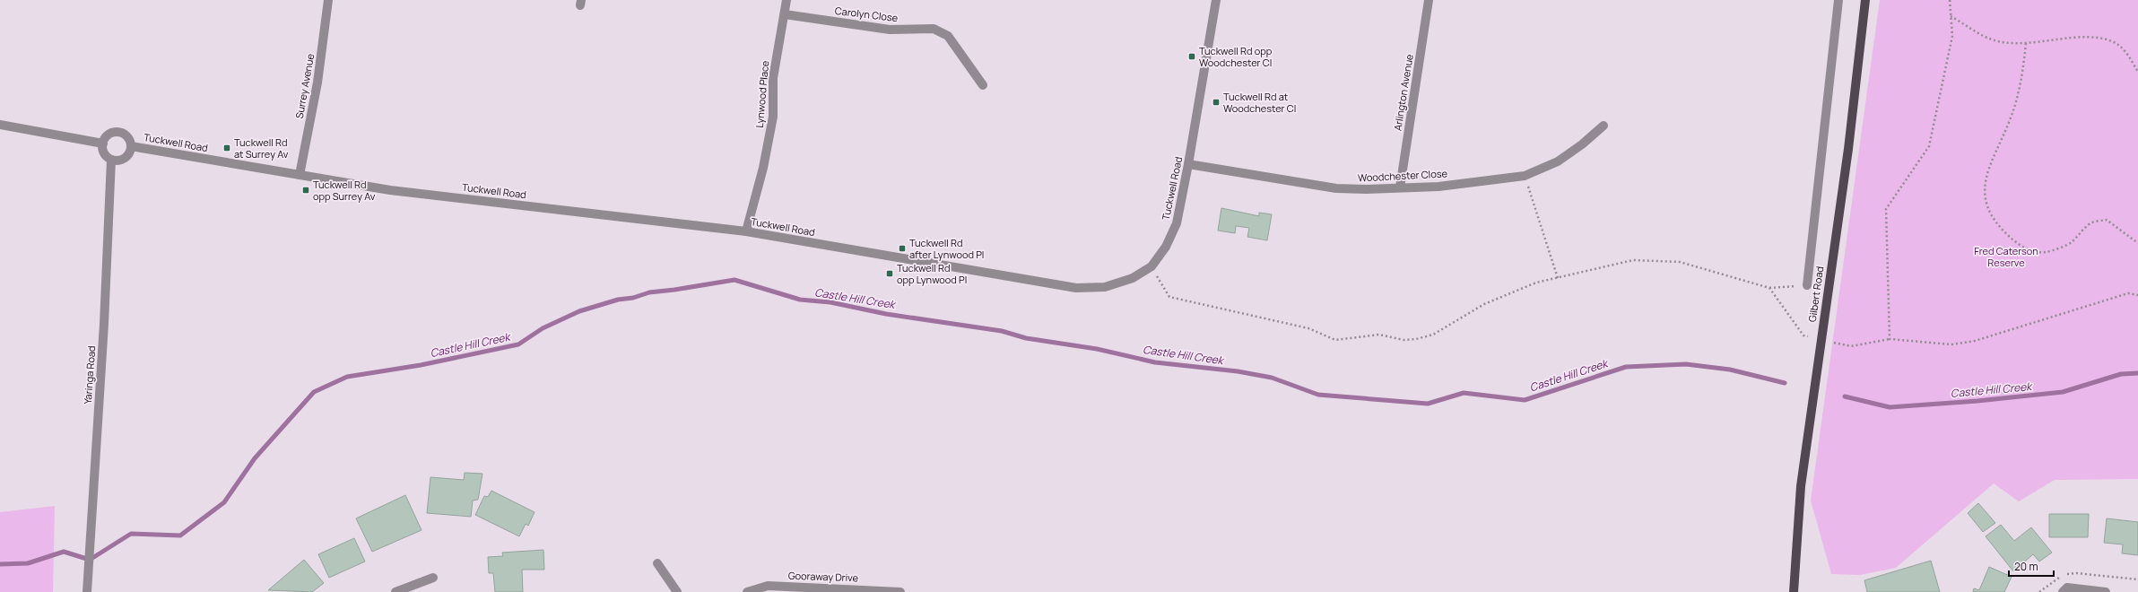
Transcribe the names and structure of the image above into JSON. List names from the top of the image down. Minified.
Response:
{"streets":{"main road":["Gilbert Road"],"street":["Carolyn Close","Surrey Avenue","Arlington Avenue","Lynwood Place","Tuckwell Road","Woodchester Close","Yaringa Road","Gooraway Drive"]},"crossings":[["Carolyn Close","Lynwood Place"],["Surrey Avenue","Tuckwell Road"],["Arlington Avenue","Woodchester Close"],["Lynwood Place","Tuckwell Road"],["Tuckwell Road","Woodchester Close"],["Tuckwell Road","Yaringa Road"]],"water":["Castle Hill Creek"],"parks":["Fred Caterson Reserve"],"places":{"transit":["Tuckwell Rd opp Woodchester Cl","Tuckwell Rd at Woodchester Cl","Tuckwell Rd at Surrey Av","Tuckwell Rd opp Surrey Av","Tuckwell Rd after Lynwood Pl","Tuckwell Rd opp Lynwood Pl"]},"scale_bar":"20 m"}
